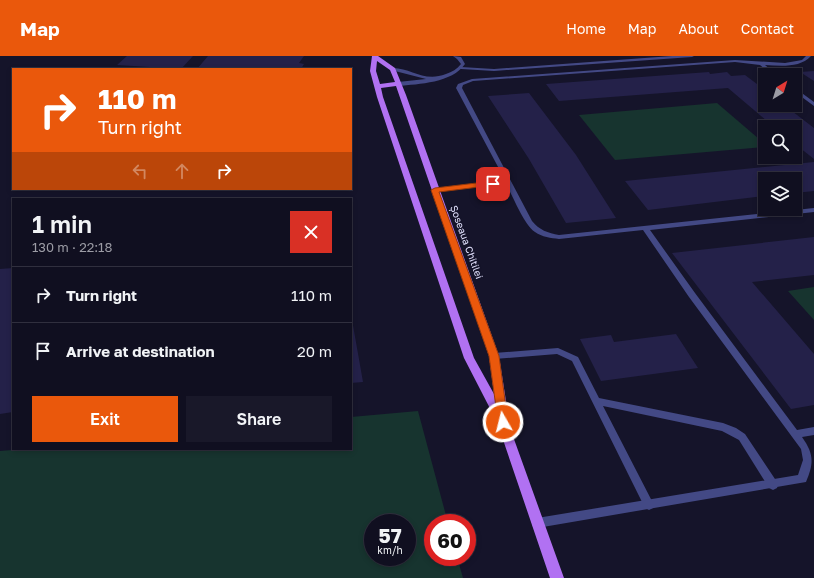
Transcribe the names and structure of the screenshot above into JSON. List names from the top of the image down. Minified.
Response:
{"streets":{"main road":["Șoseaua Chitilei"]},"north":"top right","page":{"header":"Map","nav":["Home","Map","About","Contact"],"turn":["110 m","Turn right"],"heading":["1 min","130 m · 22:18"],"list":[{"name":"Turn right","value":"110 m"},{"name":"Arrive at destination","value":"20 m"}],"buttons":["Exit","Share"],"speed":"57 km/h","limit":"60"}}
